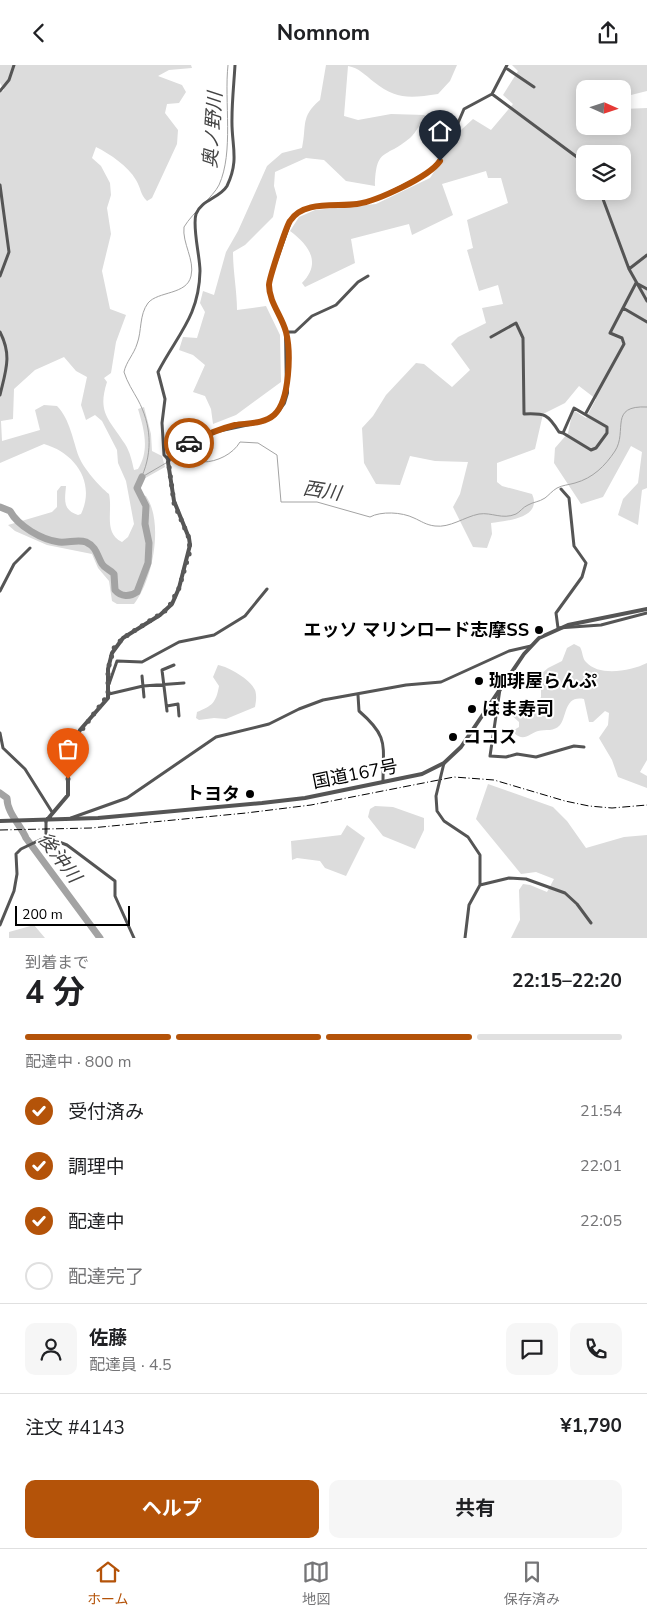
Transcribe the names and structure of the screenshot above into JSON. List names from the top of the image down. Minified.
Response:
{"streets":{"street":["国道167号"]},"water":["奥ノ野川","西川","後沖川"],"places":["エッソ マリンロード志摩SS","珈琲屋らんぷ","はま寿司","ココス","トヨタ"],"scale_bar":"200 m","north":"right","page":{"header":"Nomnom","scale":"200 m","heading":["4 分","到着まで","22:15–22:20"],"panel":["佐藤","配達員 · 4.5","注文 #4143","¥1,790"],"bar":"配達中 · 800 m","list":[["受付済み","21:54"],["調理中","22:01"],["配達中","22:05"],"配達完了"],"buttons":["ヘルプ","共有"],"tabs":["ホーム","地図","保存済み"]}}
